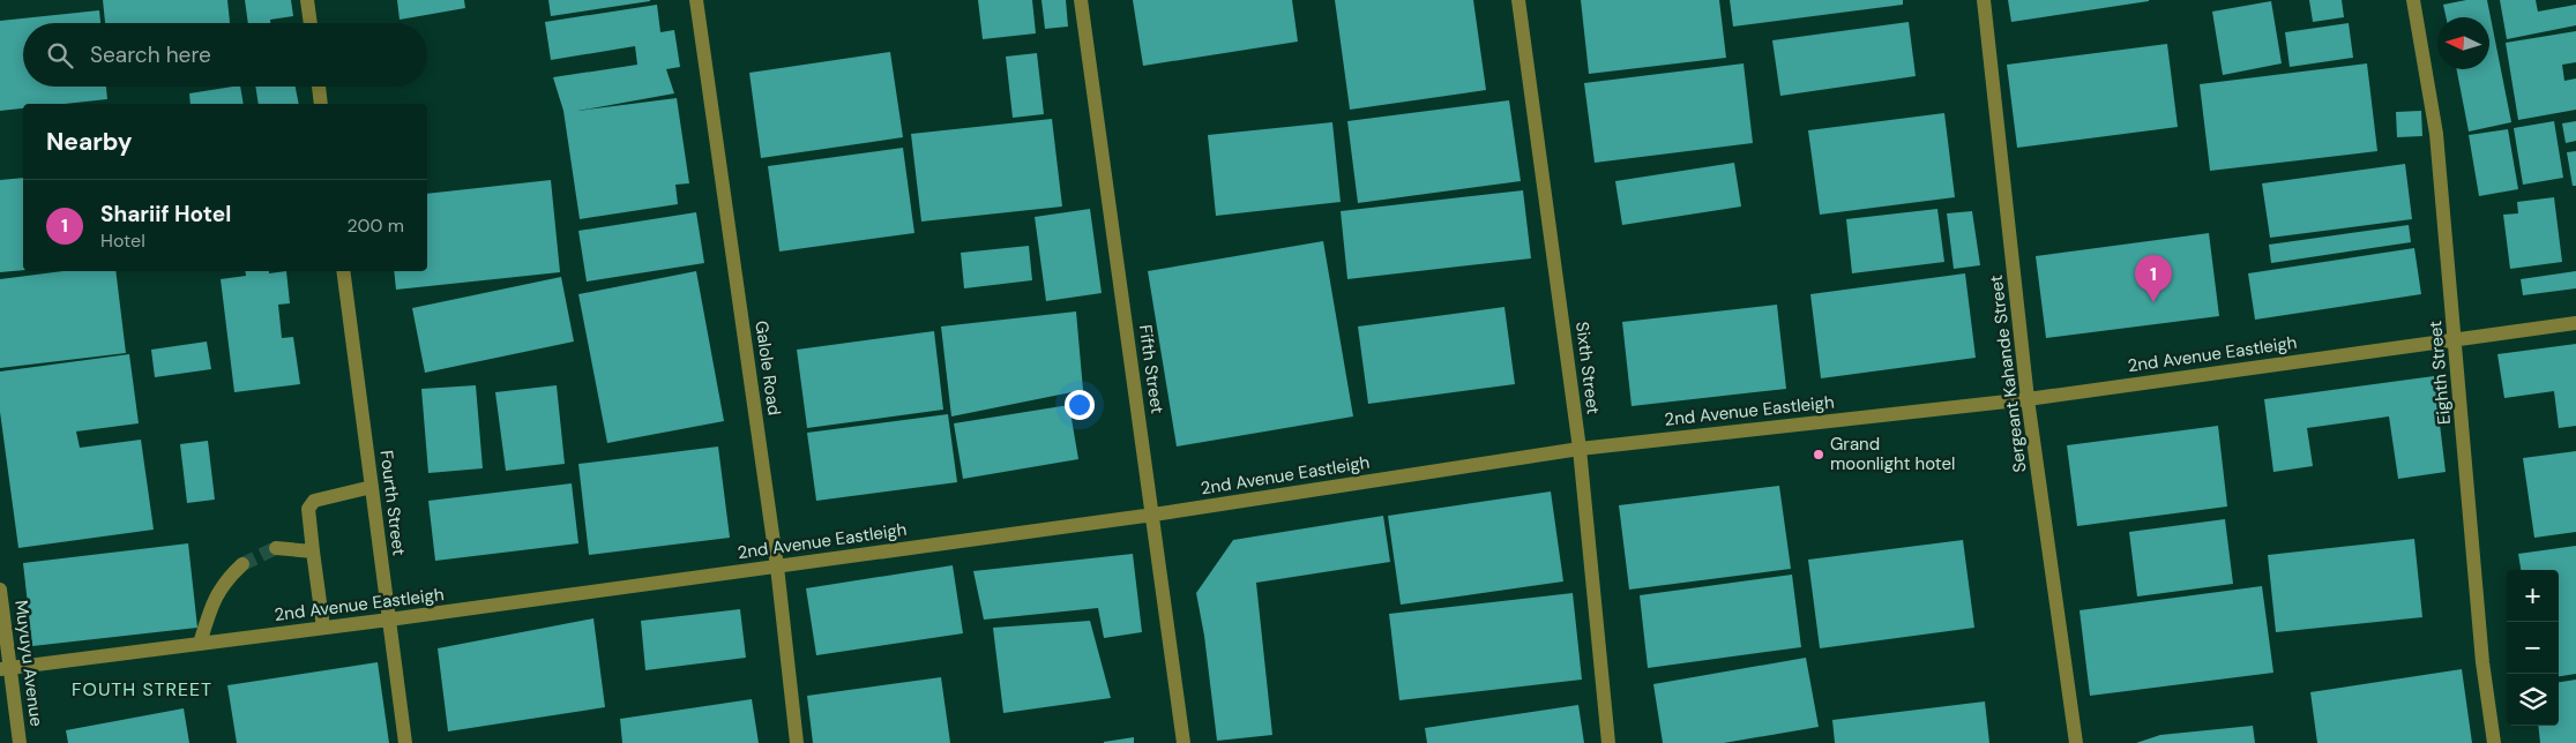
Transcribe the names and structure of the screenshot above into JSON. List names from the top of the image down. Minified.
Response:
{"streets":{"street":["2nd Avenue Eastleigh","Galole Road","Sixth Street","Fifth Street","Eighth Street","Sergeant Kahande Street","Fourth Street","Muyuyu Avenue"]},"crossings":[["2nd Avenue Eastleigh","Galole Road"],["2nd Avenue Eastleigh","Sixth Street"],["2nd Avenue Eastleigh","Fifth Street"],["2nd Avenue Eastleigh","Eighth Street"],["2nd Avenue Eastleigh","Sergeant Kahande Street"],["2nd Avenue Eastleigh","Fourth Street"],["2nd Avenue Eastleigh","Muyuyu Avenue"]],"districts":["FOUTH STREET"],"places":["Grand moonlight hotel"],"north":"left","page":{"search":"Search here","heading":"Nearby","list":[{"mark":"1","name":"Shariif Hotel","note":"Hotel","value":"200 m"}],"pins":"1","map_buttons":["+","−"]}}
